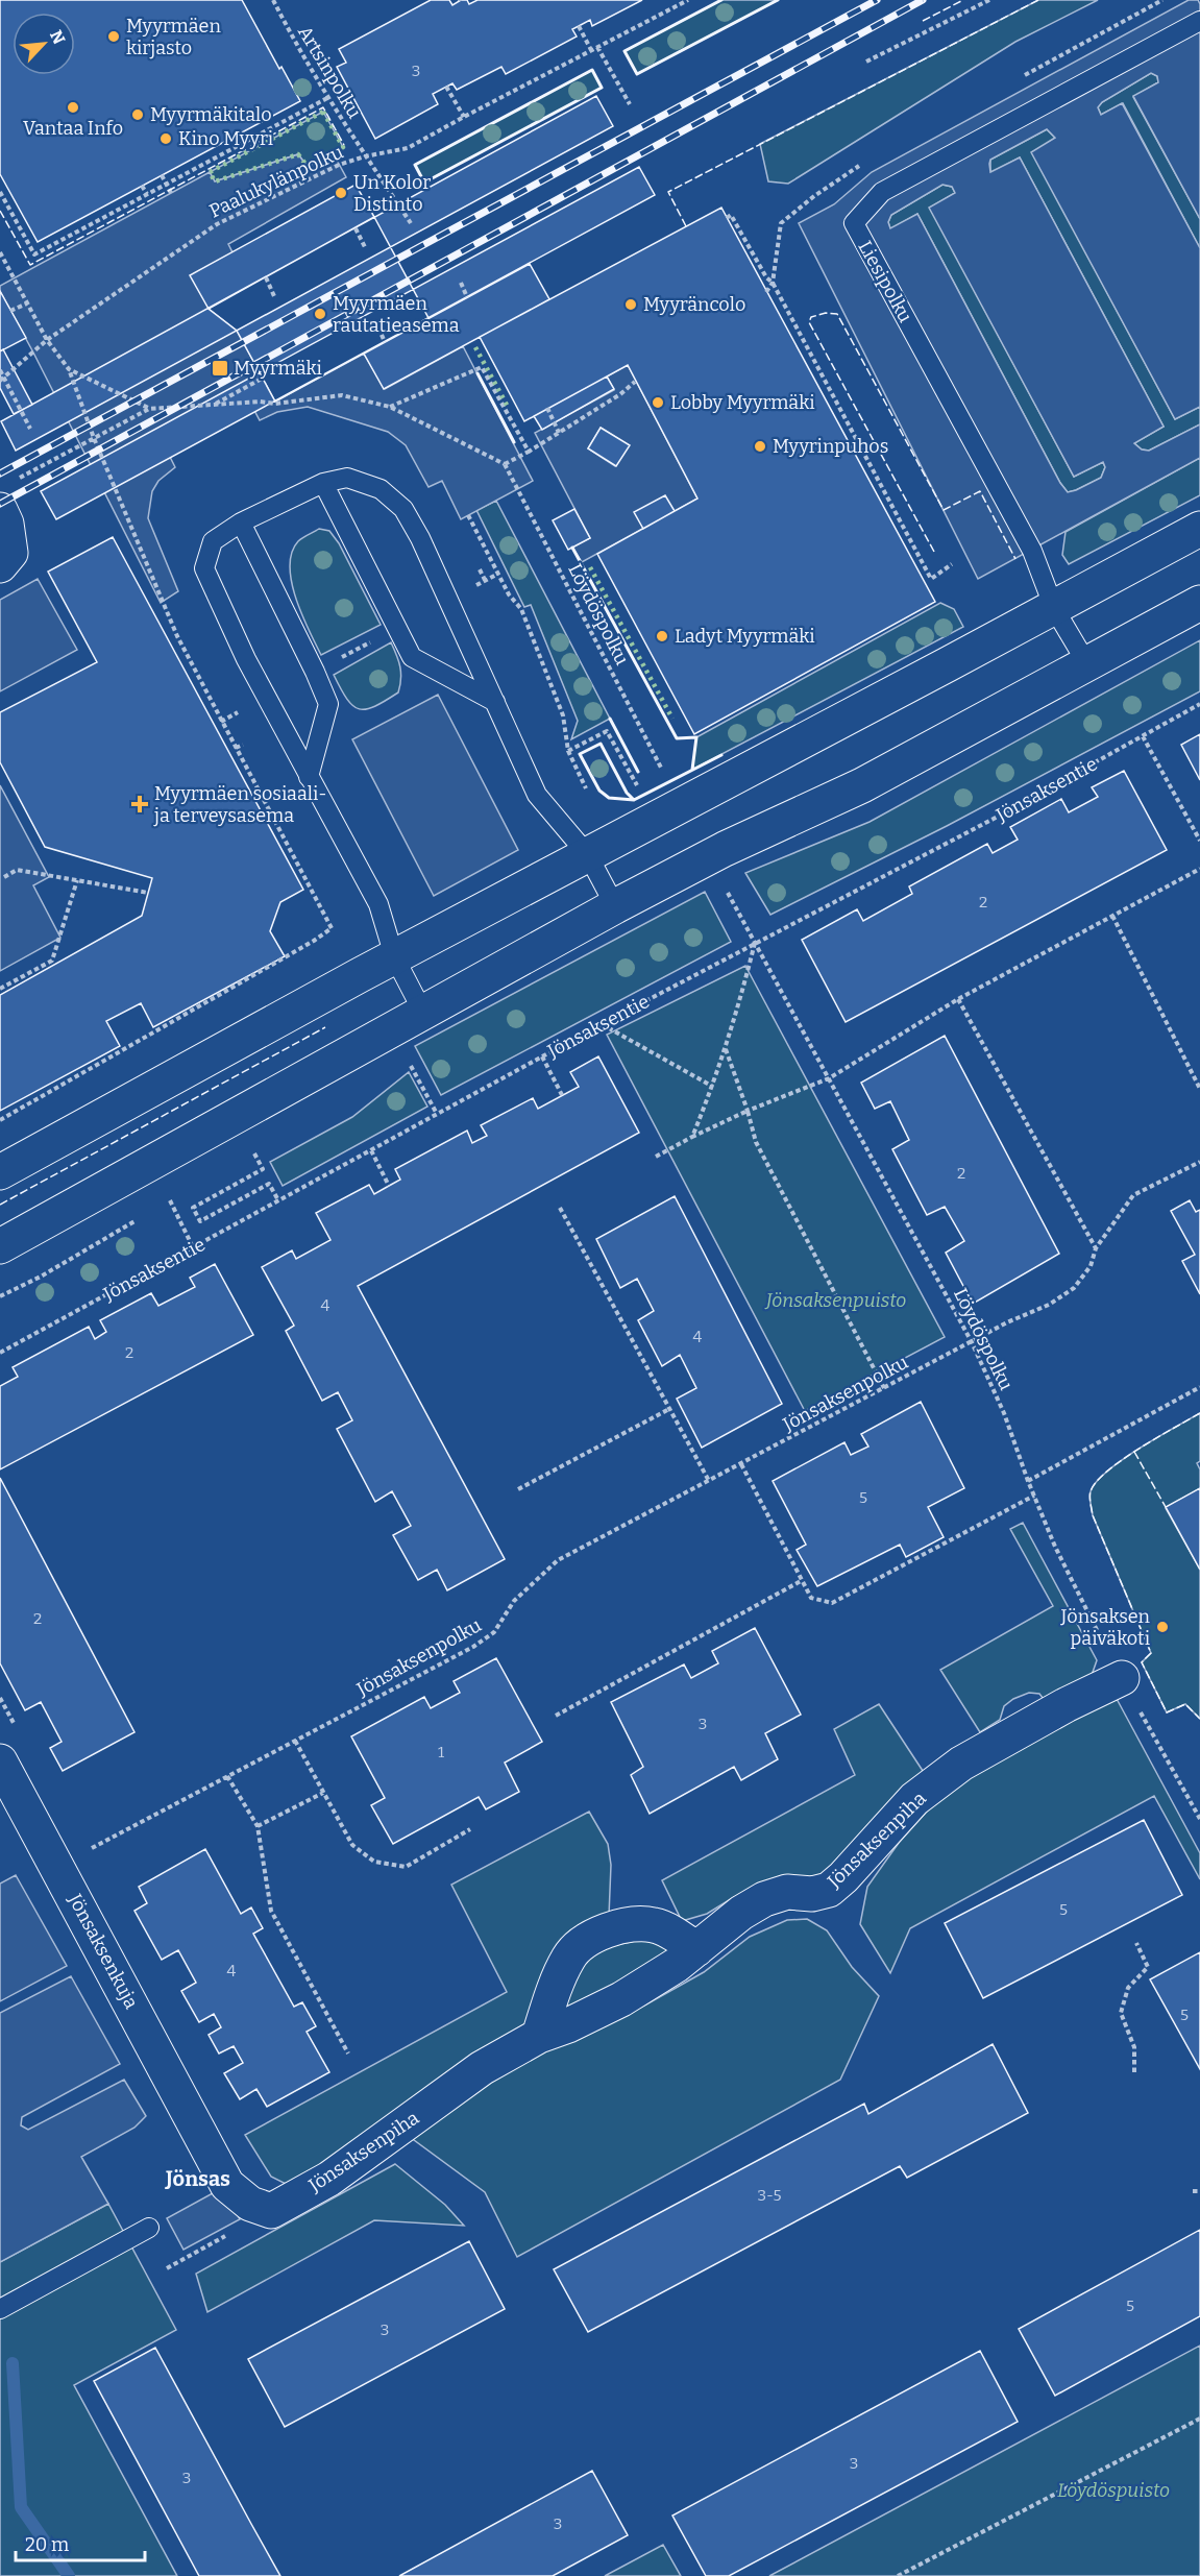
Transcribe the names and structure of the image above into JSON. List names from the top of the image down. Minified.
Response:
{"streets":{"main road":["Jönsaksenpiha","Jönsaksenkuja"],"lane":["Liesipolku"],"path":["Artsinpolku","Paalukylänpolku","Löydöspolku","Jönsaksentie","Jönsaksenpolku"]},"crossings":[["Artsinpolku","Paalukylänpolku"],["Löydöspolku","Jönsaksentie"],["Löydöspolku","Jönsaksenpolku"],["Löydöspolku","Jönsaksenpiha"],["Jönsaksenpolku","Jönsaksenkuja"],["Jönsaksenpiha","Jönsaksenkuja"]],"districts":["Jönsas"],"parks":["Jönsaksenpuisto","Löydöspuisto"],"places":{"other":["Myyrmäen kirjasto","Vantaa Info","Myyrmäkitalo","Kino Myyri","Un Kolor Distinto","Myyräncolo","Myyrmäen rautatieasema","Lobby Myyrmäki","Myyrinpuhos","Ladyt Myyrmäki","Jönsaksen päiväkoti"],"transit":["Myyrmäki"],"health":["Myyrmäen sosiaali- ja terveysasema"]},"house_numbers":["3","2","2","4","4","2","5","2","3","1","5","4","5","3-5","5","3","3","3","3"],"scale_bar":"20 m","north":"top right"}
